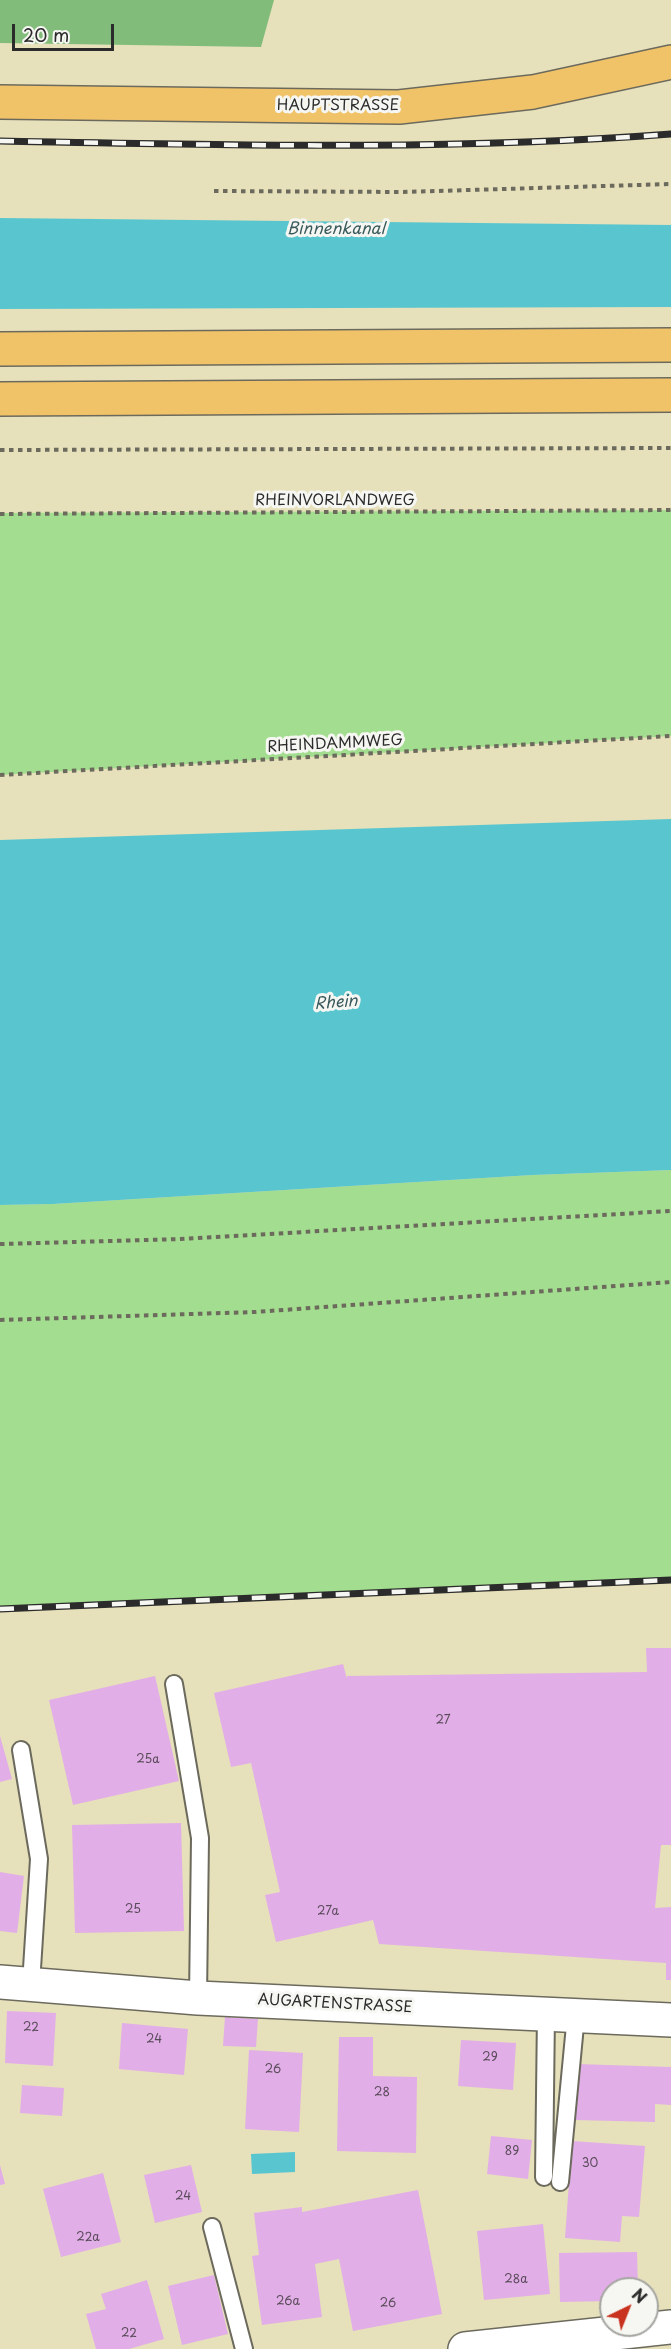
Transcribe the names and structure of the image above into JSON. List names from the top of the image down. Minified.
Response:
{"streets":{"main road":["HAUPTSTRASSE"],"street":["AUGARTENSTRASSE"],"path":["RHEINVORLANDWEG","RHEINDAMMWEG"]},"water":["Binnenkanal","Rhein"],"house_numbers":["27","25a","25","27a","22","24","29","26","28","89","30","24","22a","28a","26a","26","22"],"scale_bar":"20 m","north":"top right"}
